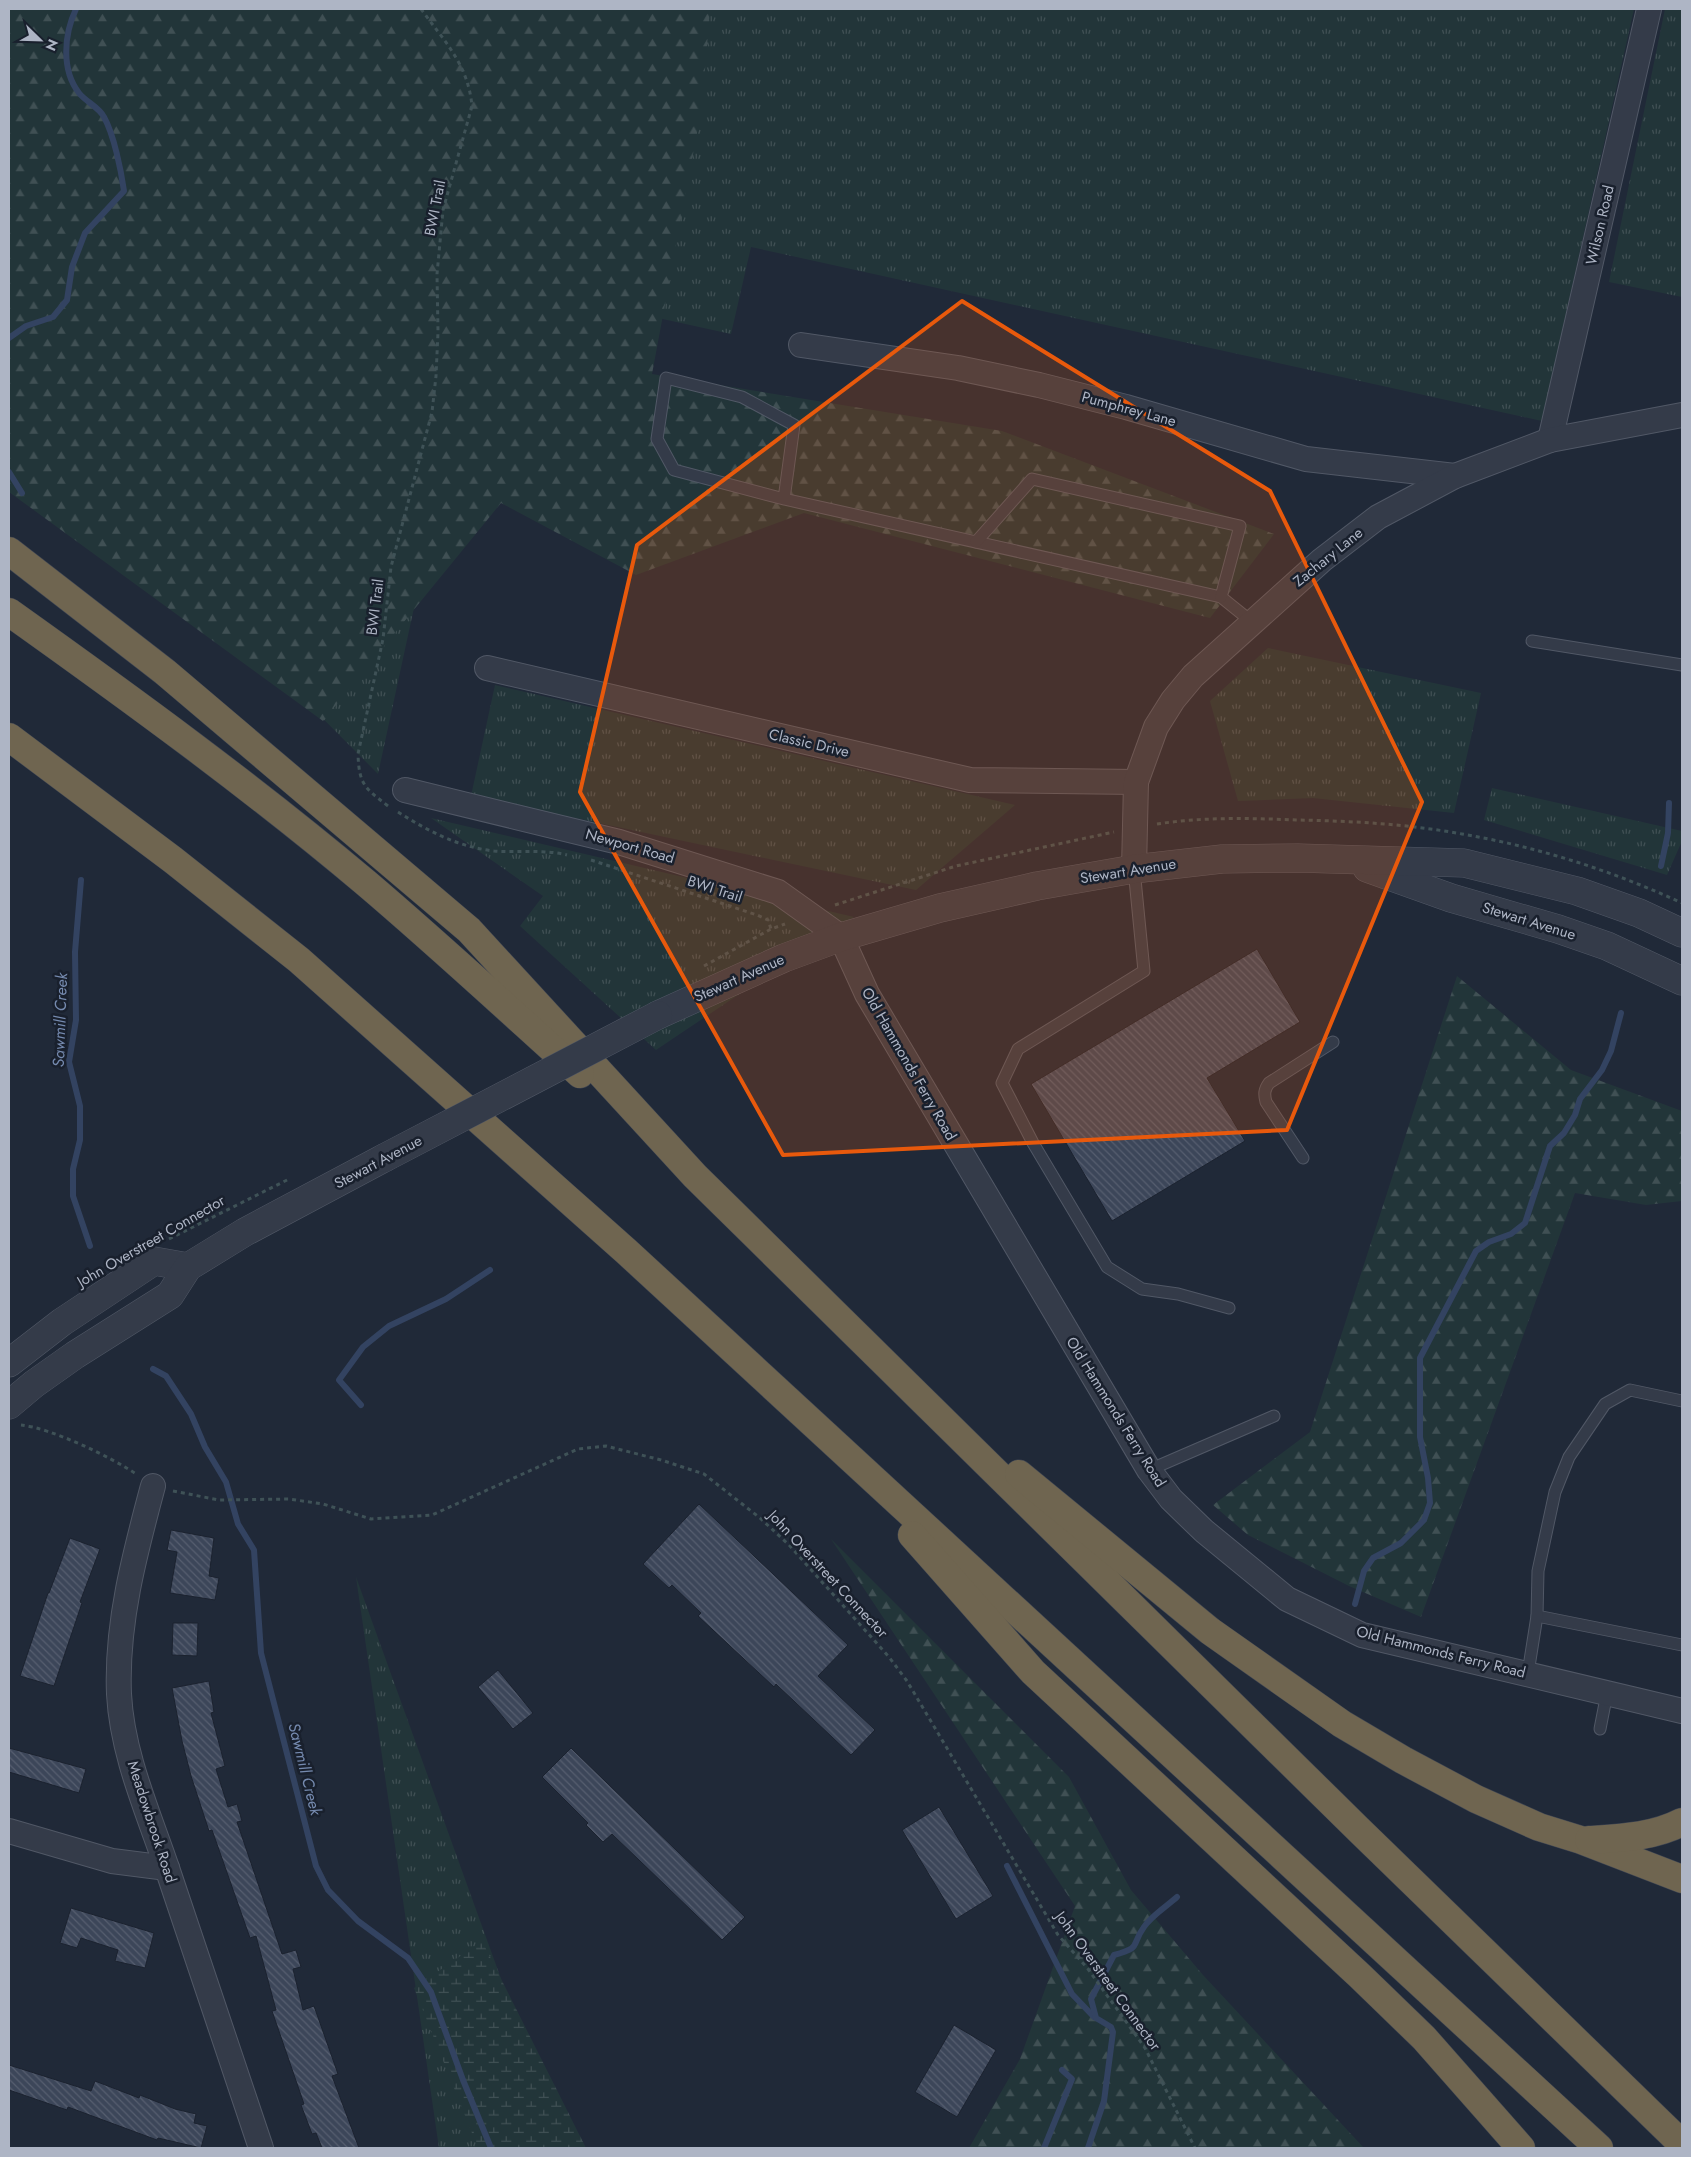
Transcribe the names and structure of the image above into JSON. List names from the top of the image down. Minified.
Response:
{"streets":{"street":["Wilson Road","Pumphrey Lane","Zachary Lane","Classic Drive","Newport Road","Stewart Avenue","Old Hammonds Ferry Road","Meadowbrook Road"],"path":["BWI Trail","John Overstreet Connector"]},"crossings":[["Wilson Road","Zachary Lane"],["Pumphrey Lane","Zachary Lane"],["Zachary Lane","Classic Drive"],["Zachary Lane","Stewart Avenue"],["Newport Road","Stewart Avenue"],["Newport Road","Old Hammonds Ferry Road"],["Stewart Avenue","Old Hammonds Ferry Road"],["Stewart Avenue","John Overstreet Connector"],["John Overstreet Connector","Meadowbrook Road"]],"water":["Sawmill Creek"],"north":"bottom right"}
